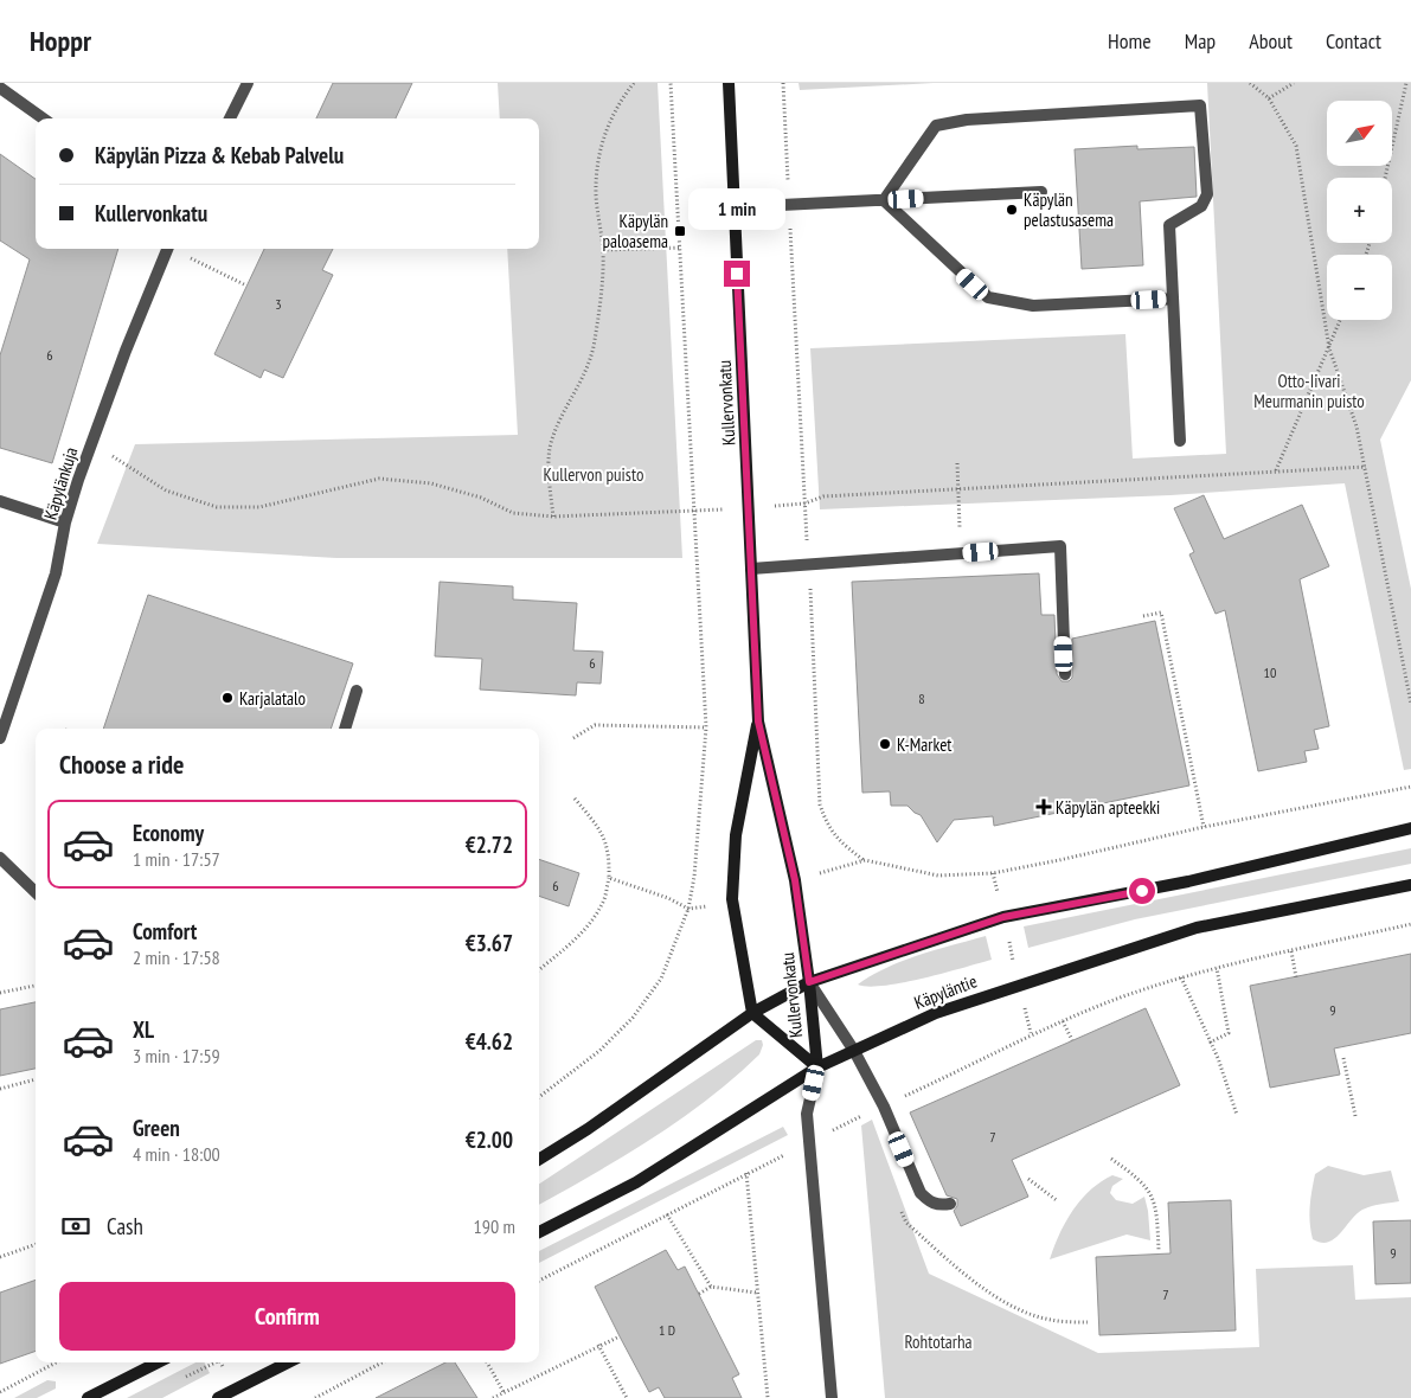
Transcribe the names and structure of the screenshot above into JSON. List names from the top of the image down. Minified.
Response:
{"streets":{"main road":["Kullervonkatu","Käpyläntie"],"street":["Käpylänkuja"]},"crossings":[["Kullervonkatu","Käpyläntie"]],"parks":["Otto-Iivari Meurmanin puisto","Kullervon puisto","Rohtotarha"],"places":{"other":["Käpylän pelastusasema","Karjalatalo","K-Market"],"transit":["Käpylän paloasema"],"health":["Käpylän apteekki"]},"house_numbers":["3","6","6","10","8","6","9","7","9","7","1 D"],"north":"top right","page":{"header":"Hoppr","nav":["Home","Map","About","Contact"],"map_buttons":["+","−"],"banner":["Käpylän Pizza & Kebab Palvelu","Kullervonkatu"],"bubble":"1 min","heading":"Choose a ride","list":[{"name":"Economy","note":"1 min · 17:57","value":"€2.72"},{"name":"Comfort","note":"2 min · 17:58","value":"€3.67"},{"name":"XL","note":"3 min · 17:59","value":"€4.62"},{"name":"Green","note":"4 min · 18:00","value":"€2.00"}],"pay":["Cash","190 m"],"buttons":"Confirm"}}
